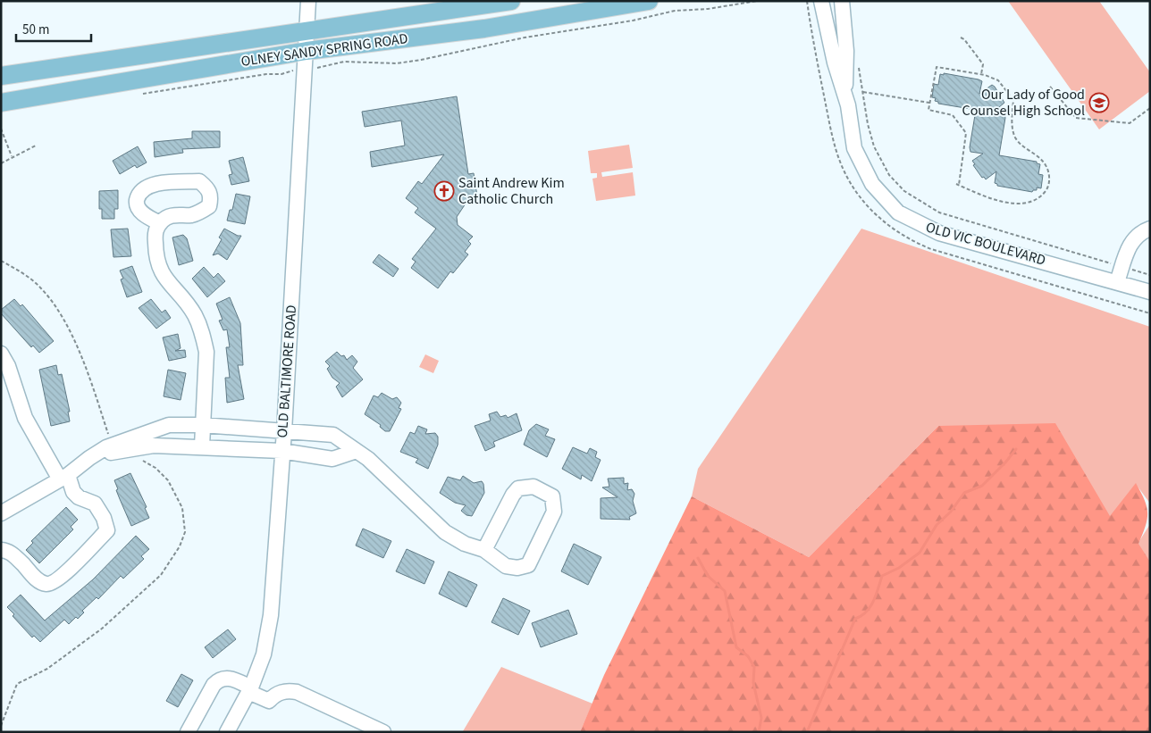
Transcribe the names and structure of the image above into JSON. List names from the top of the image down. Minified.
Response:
{"streets":{"main road":["OLNEY SANDY SPRING ROAD"],"street":["OLD VIC BOULEVARD","OLD BALTIMORE ROAD"]},"crossings":[["OLNEY SANDY SPRING ROAD","OLD BALTIMORE ROAD"]],"places":{"school or university":["Our Lady of Good Counsel High School"],"church":["Saint Andrew Kim Catholic Church"]},"scale_bar":"50 m"}
